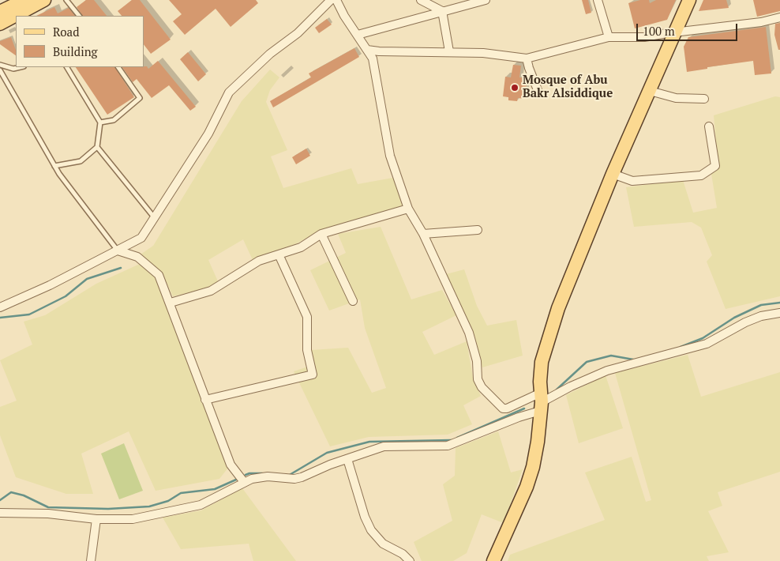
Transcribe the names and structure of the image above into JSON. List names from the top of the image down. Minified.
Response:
{"places":["Mosque of Abu Bakr Alsiddique"],"legend":["Road","Building"],"scale_bar":"100 m"}
